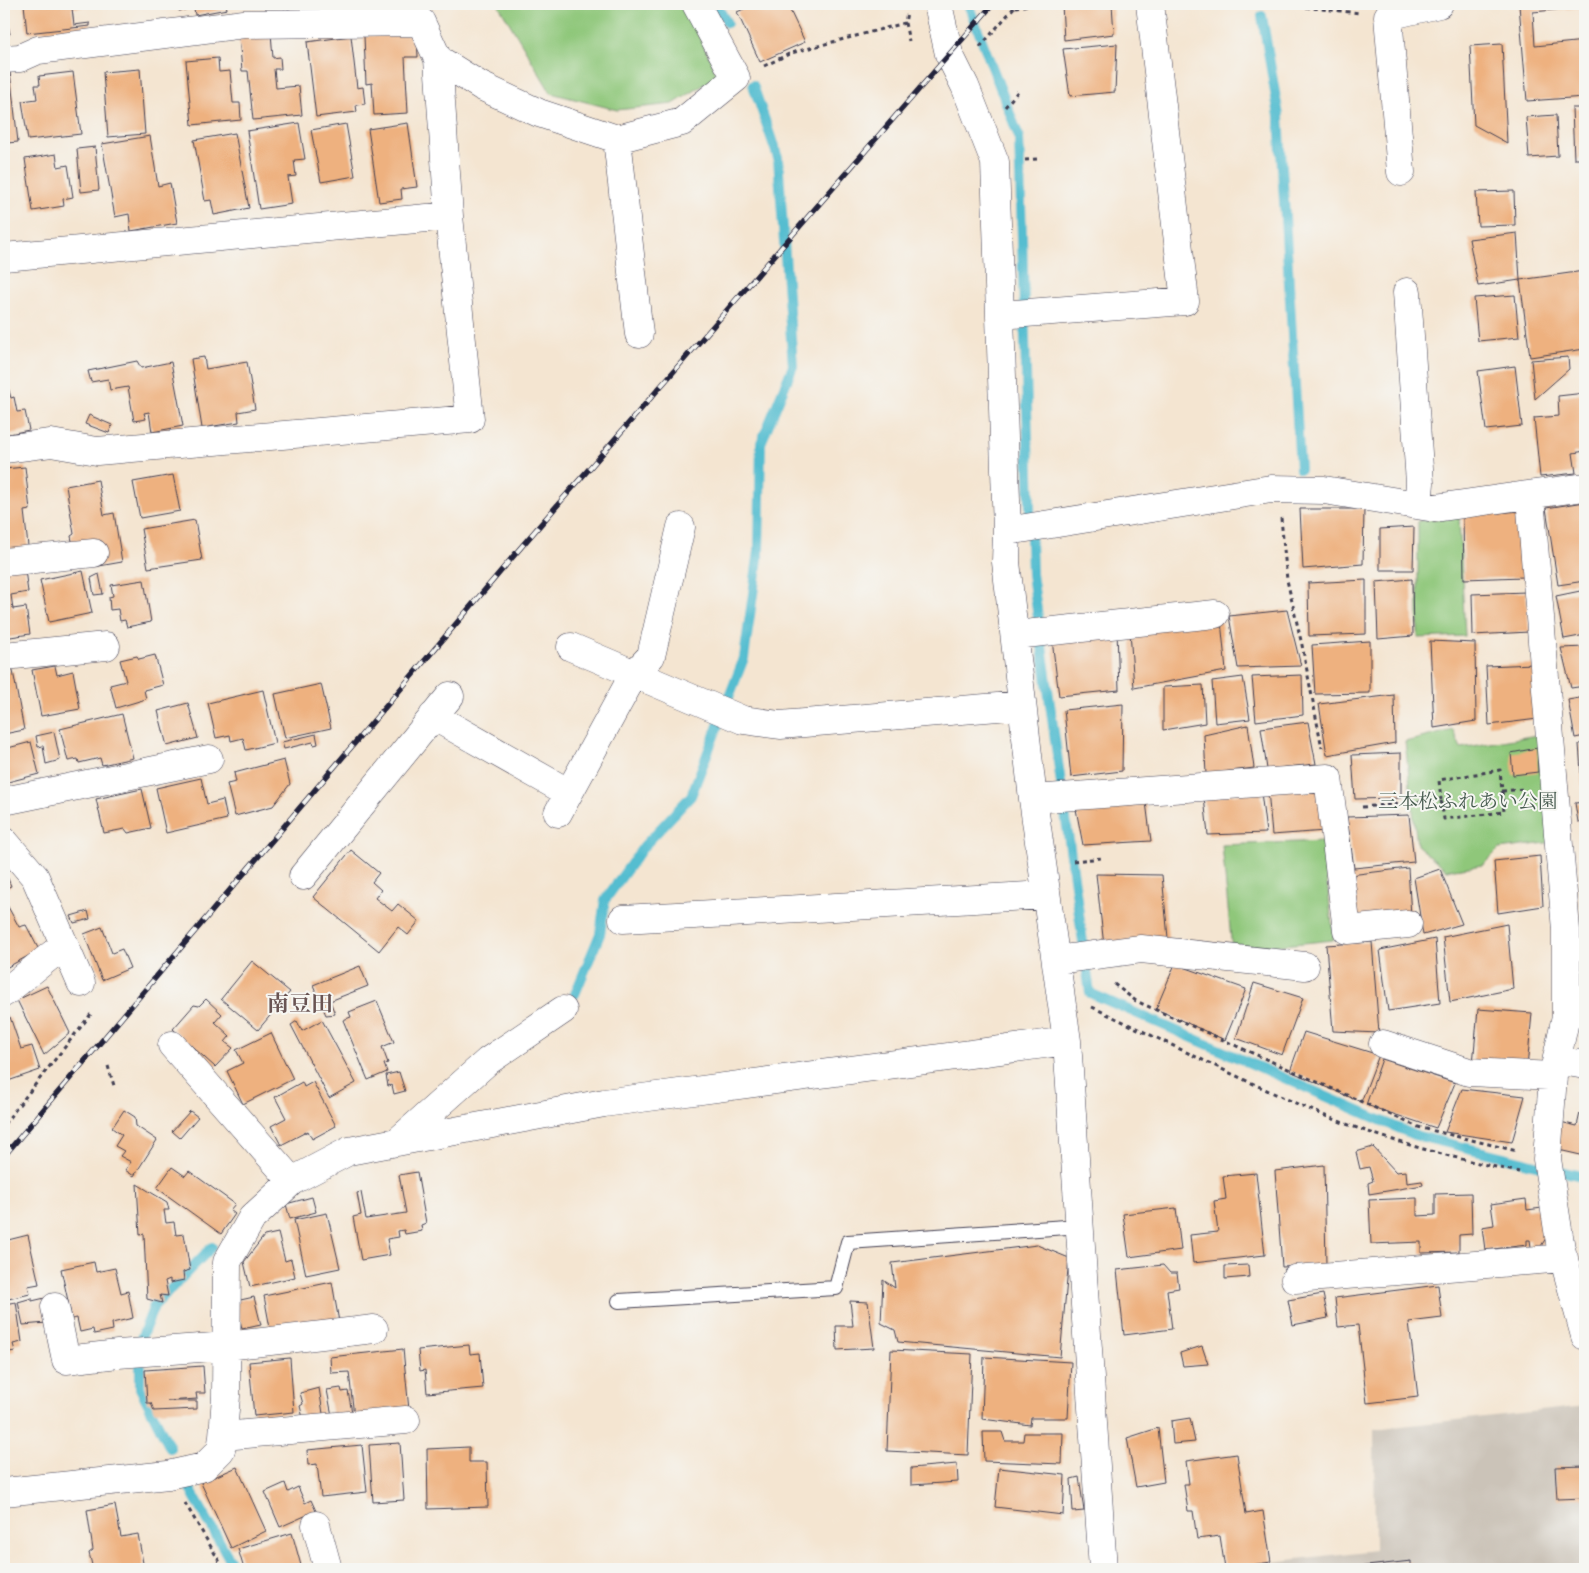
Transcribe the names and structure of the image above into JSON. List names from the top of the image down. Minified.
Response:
{"districts":["南豆田"],"parks":["三本松ふれあい公園"]}
